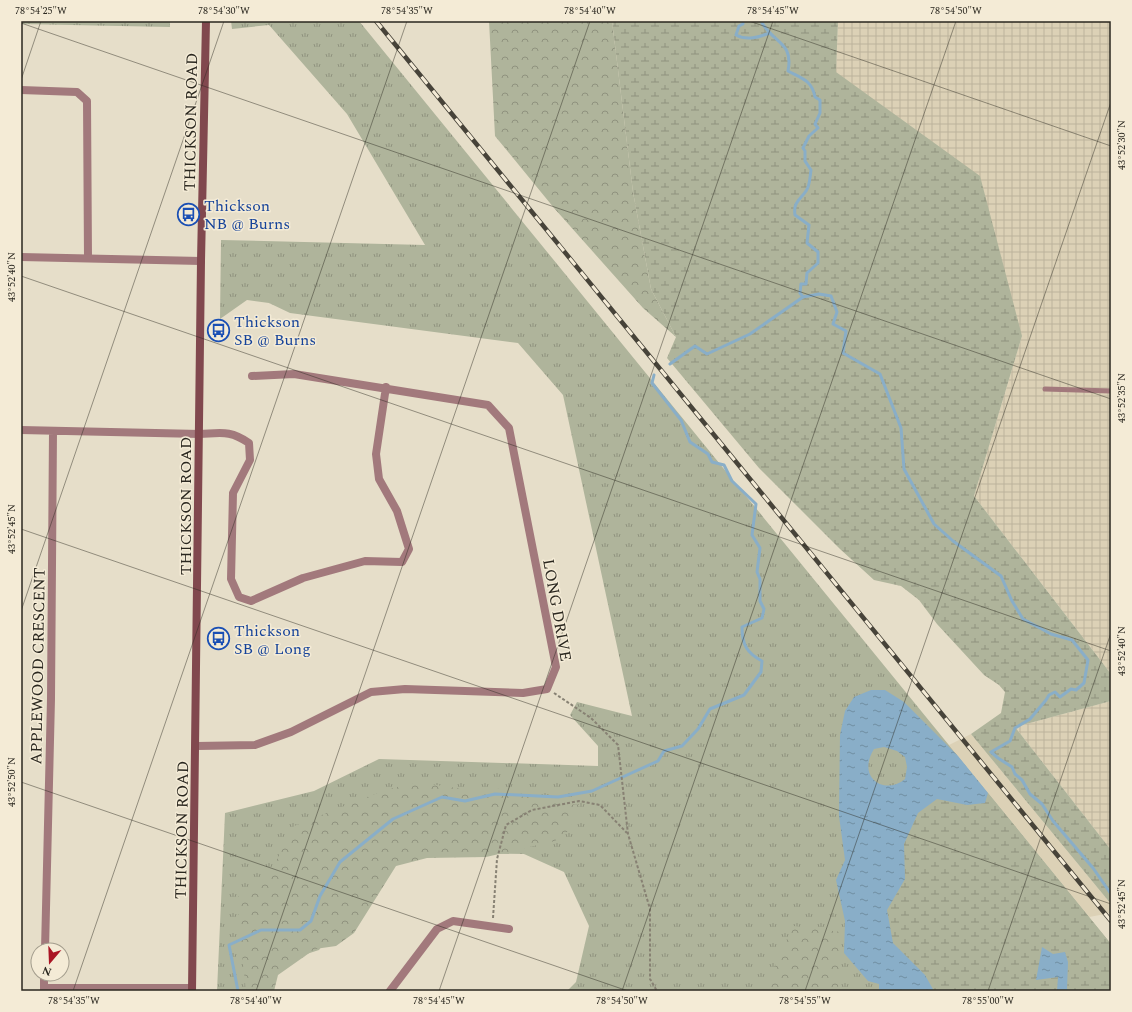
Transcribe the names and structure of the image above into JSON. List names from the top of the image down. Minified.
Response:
{"streets":{"main road":["THICKSON ROAD"],"street":["LONG DRIVE","APPLEWOOD CRESCENT"]},"places":{"bus stop":["Thickson NB @ Burns","Thickson SB @ Burns","Thickson SB @ Long"]},"north":"bottom","coordinates":["78°54'25\"W","78°54'30\"W","78°54'35\"W","78°54'40\"W","78°54'45\"W","78°54'50\"W","43°52'30\"N","43°52'40\"N","43°52'35\"N","43°52'45\"N","43°52'50\"N","78°54'55\"W","78°55'00\"W"]}
